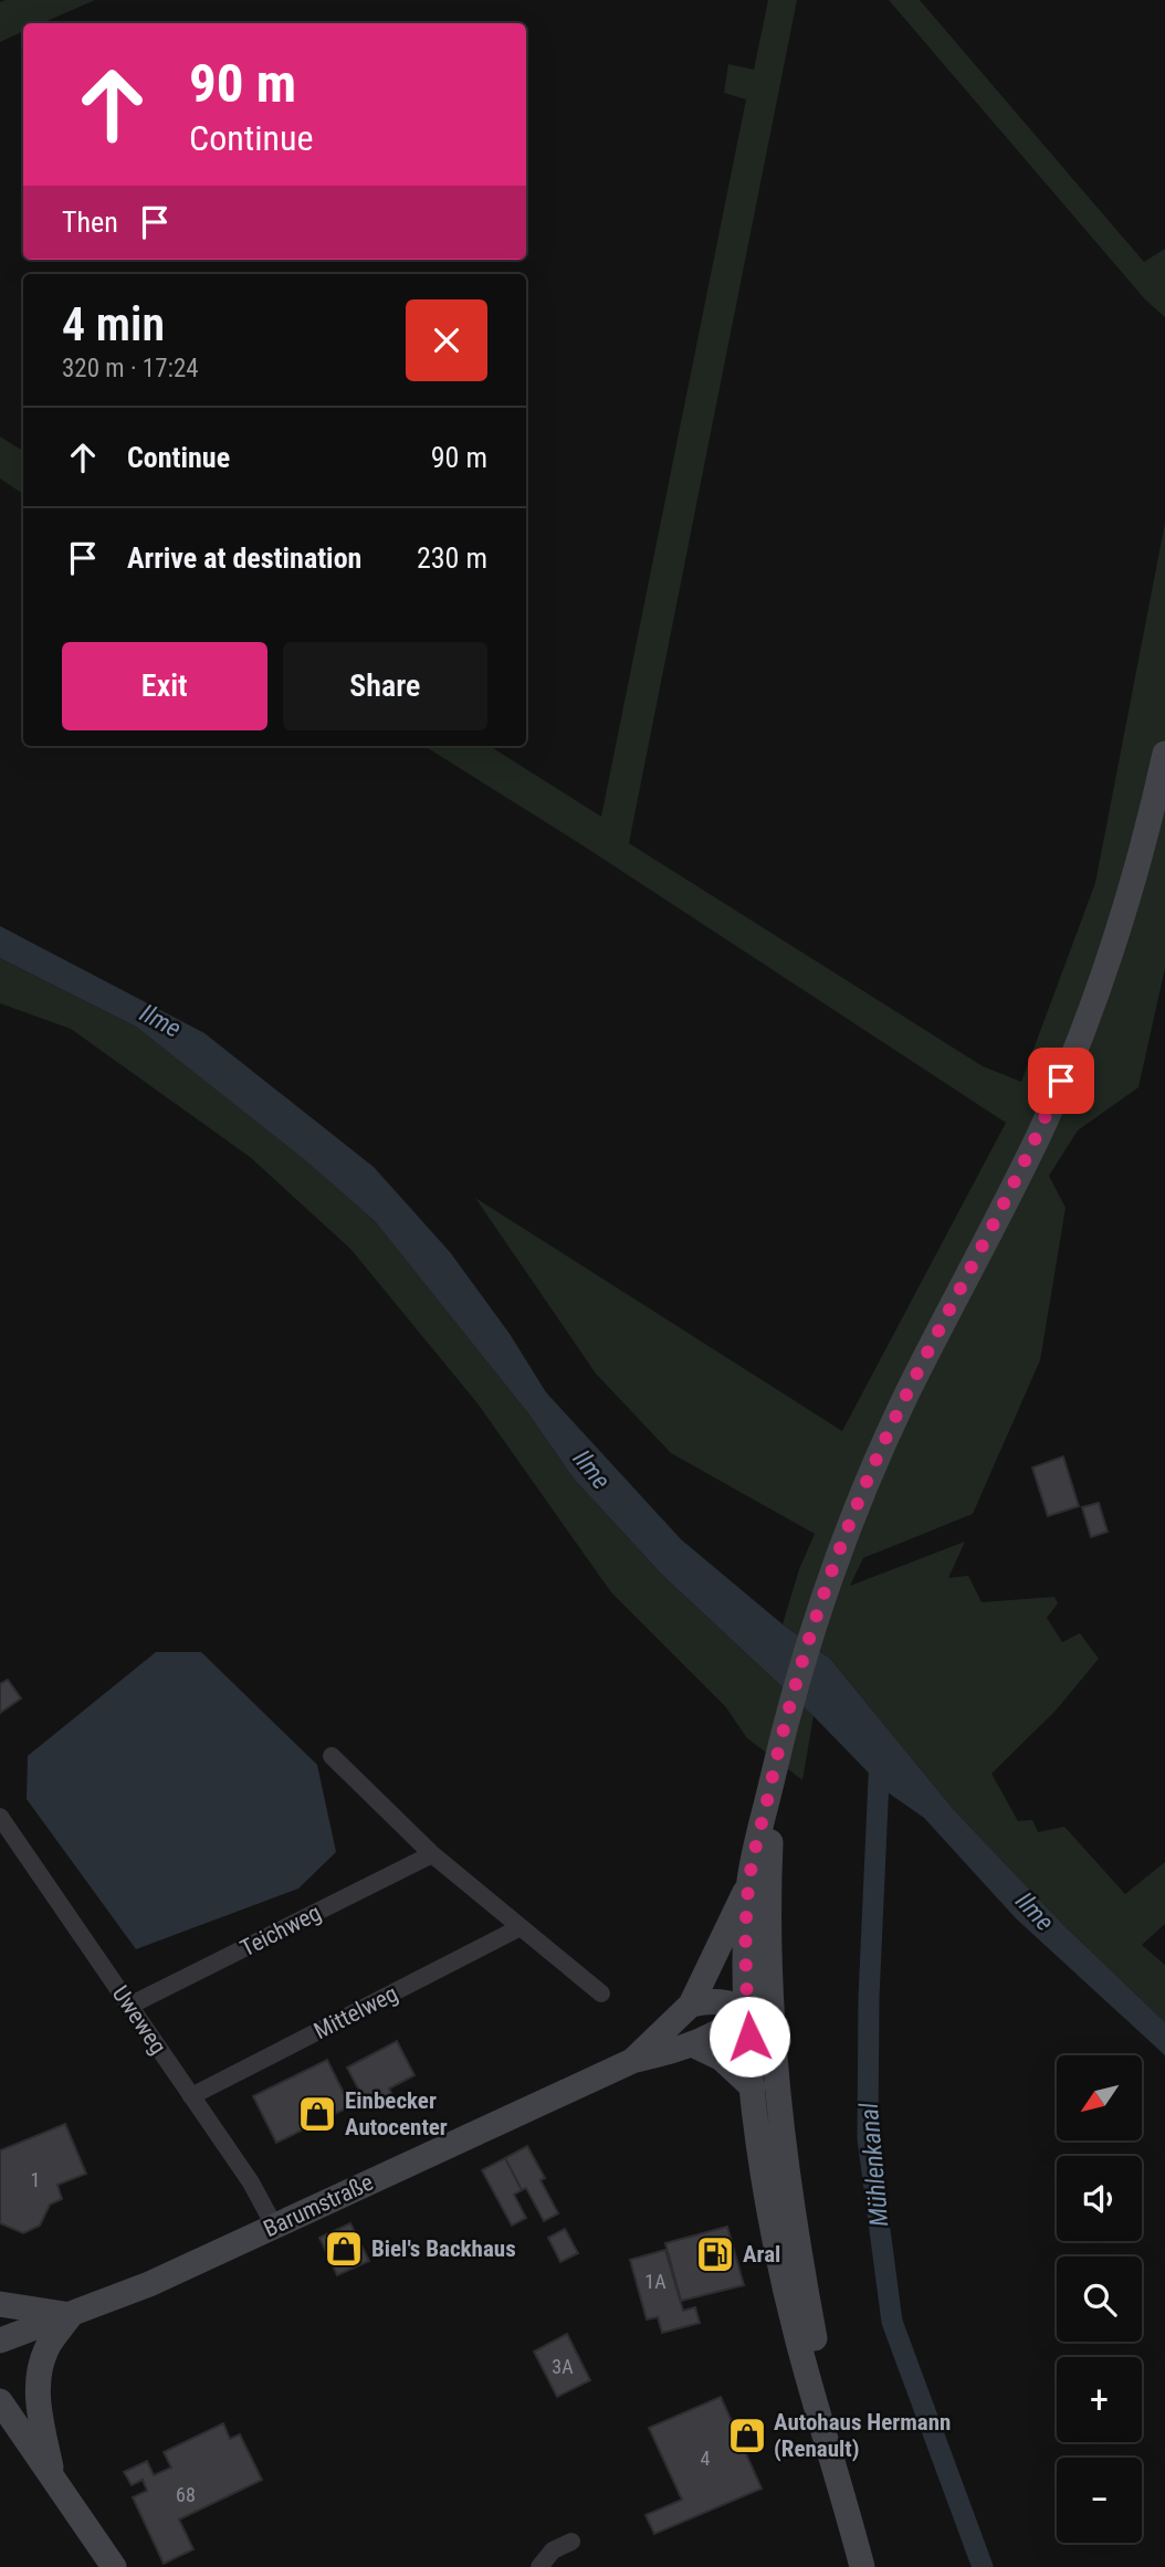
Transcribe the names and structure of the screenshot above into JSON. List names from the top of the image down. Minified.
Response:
{"streets":{"main road":["Barumstraße"],"street":["Teichweg","Mittelweg","Uweweg"]},"crossings":[["Teichweg","Uweweg"],["Mittelweg","Uweweg"],["Uweweg","Barumstraße"]],"water":["Ilme","Mühlenkanal"],"places":{"shop":["Einbecker Autocenter","Biel's Backhaus","Autohaus Hermann (Renault)"],"fuel station":["Aral"]},"house_numbers":["1","1A","3A","4","68"],"north":"bottom left","page":{"turn":["90 m","Continue"],"then":"Then","heading":["4 min","320 m · 17:24"],"list":[{"name":"Continue","value":"90 m"},{"name":"Arrive at destination","value":"230 m"}],"buttons":["Exit","Share"],"map_buttons":["+","−"]}}
